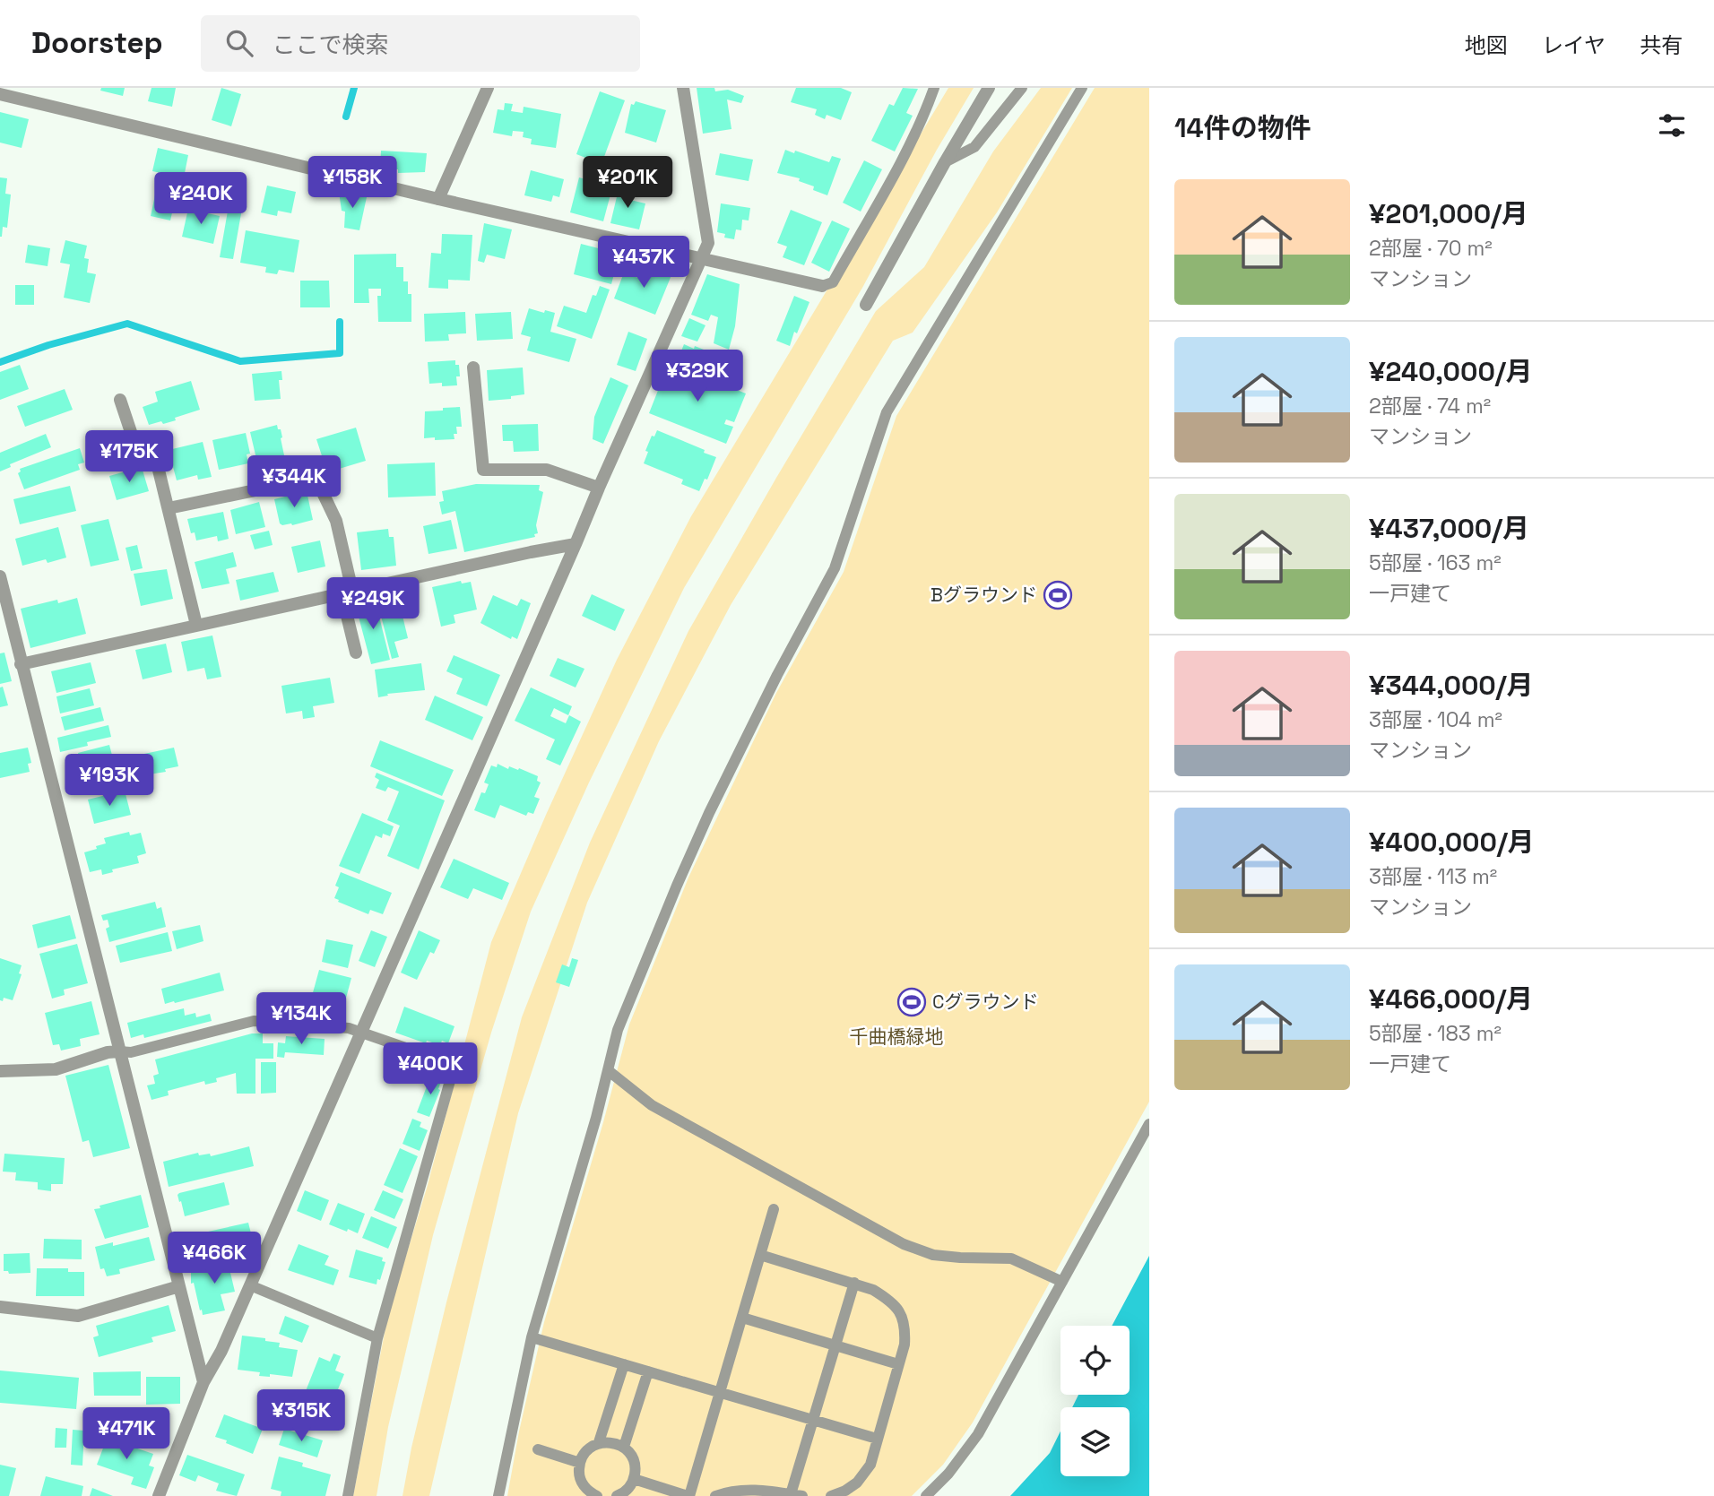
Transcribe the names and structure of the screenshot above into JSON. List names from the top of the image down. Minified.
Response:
{"parks":["千曲橋緑地"],"places":{"sports":["Bグラウンド","Cグラウンド"]},"page":{"header":"Doorstep","search":"ここで検索","nav":["地図","レイヤ","共有"],"heading":"14件の物件","price":["¥158K","¥201K","¥240K","¥437K","¥329K","¥175K","¥344K","¥249K","¥193K","¥134K","¥400K","¥466K","¥315K","¥471K"],"list":[{"name":"¥201,000/月","note":"2部屋 · 70 m² · マンション"},{"name":"¥240,000/月","note":"2部屋 · 74 m² · マンション"},{"name":"¥437,000/月","note":"5部屋 · 163 m² · 一戸建て"},{"name":"¥344,000/月","note":"3部屋 · 104 m² · マンション"},{"name":"¥400,000/月","note":"3部屋 · 113 m² · マンション"},{"name":"¥466,000/月","note":"5部屋 · 183 m² · 一戸建て"}]}}
